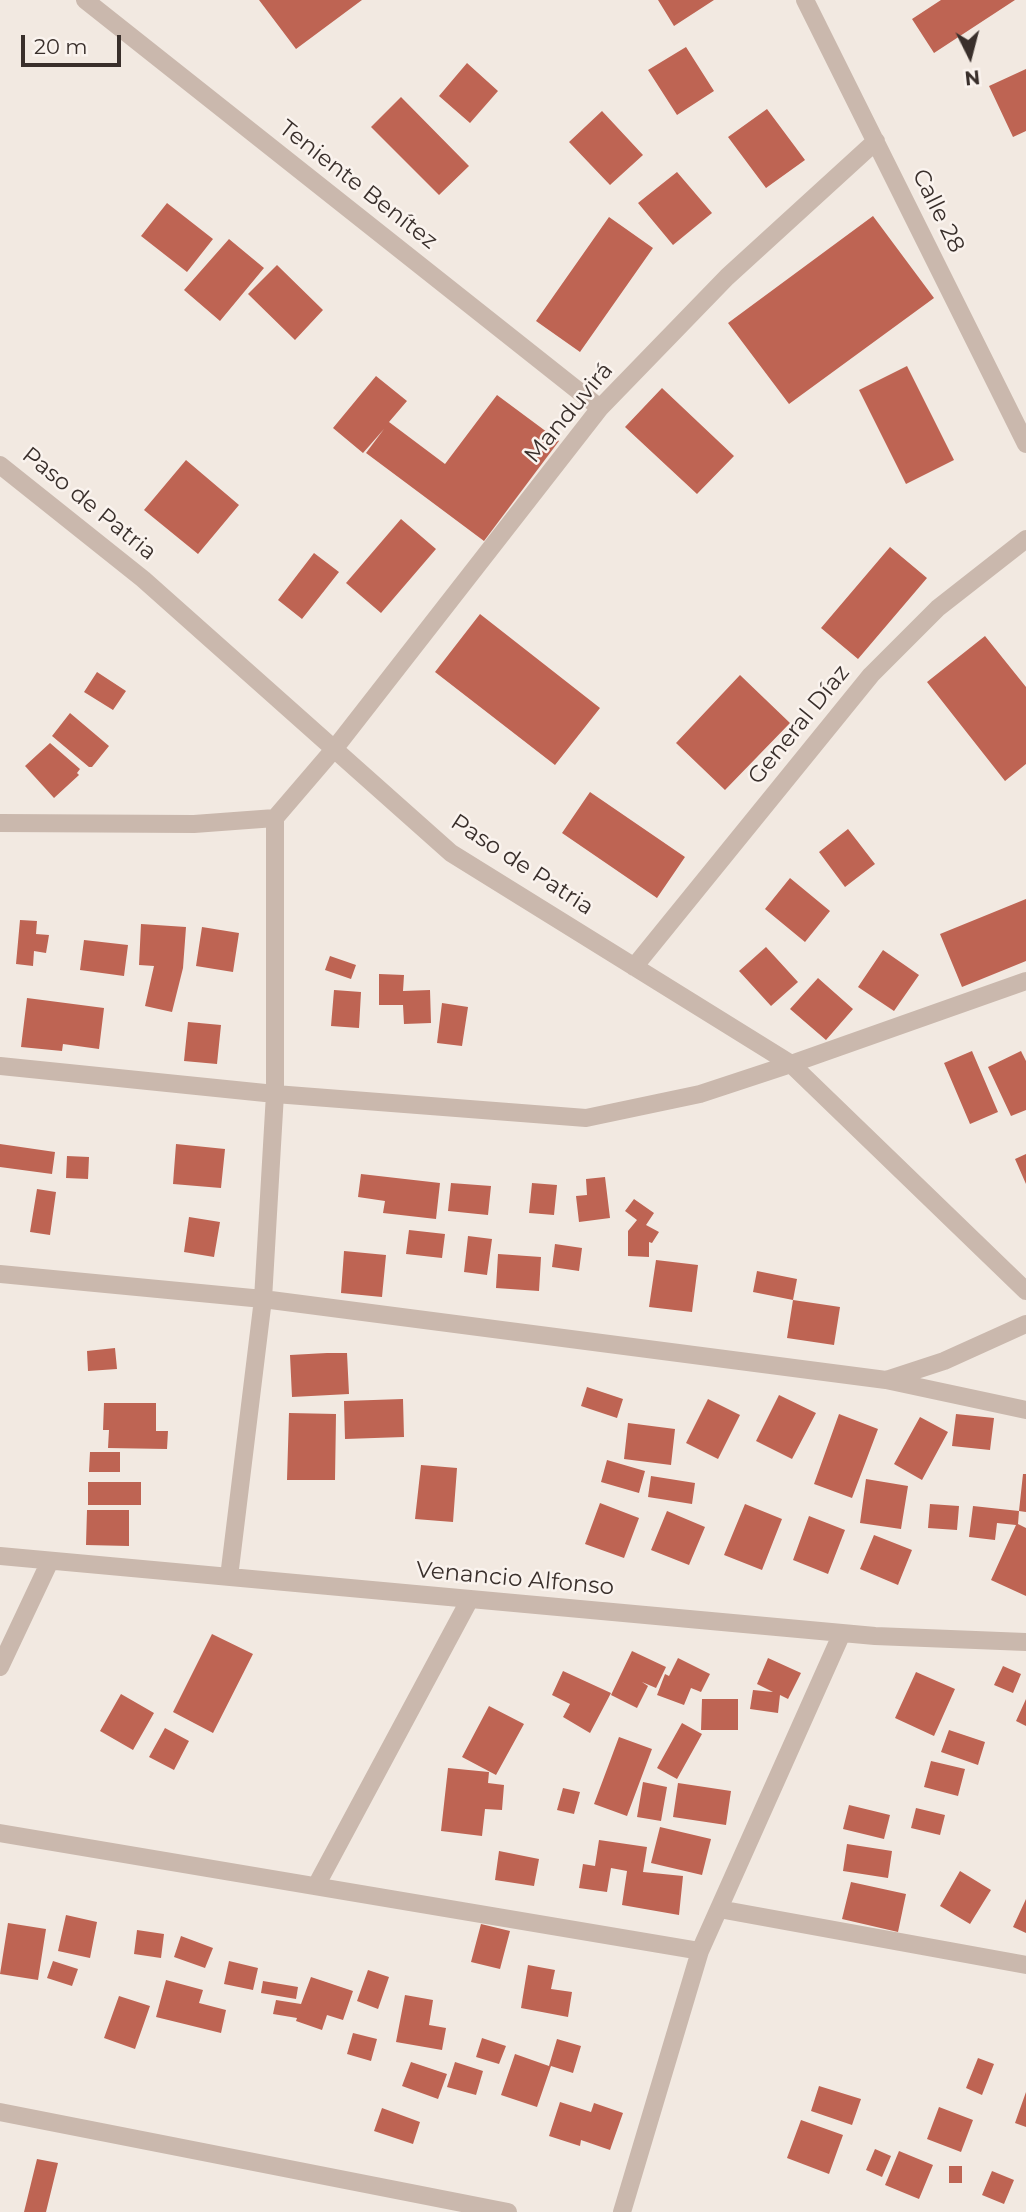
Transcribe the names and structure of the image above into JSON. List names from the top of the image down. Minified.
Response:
{"streets":{"street":["Teniente Benítez","Calle 28","Manduvirá","Paso de Patria","General Díaz","Venancio Alfonso"]},"crossings":[["Teniente Benítez","Manduvirá"],["Calle 28","Manduvirá"],["Manduvirá","Paso de Patria"],["Paso de Patria","General Díaz"]],"scale_bar":"20 m","north":"bottom"}
